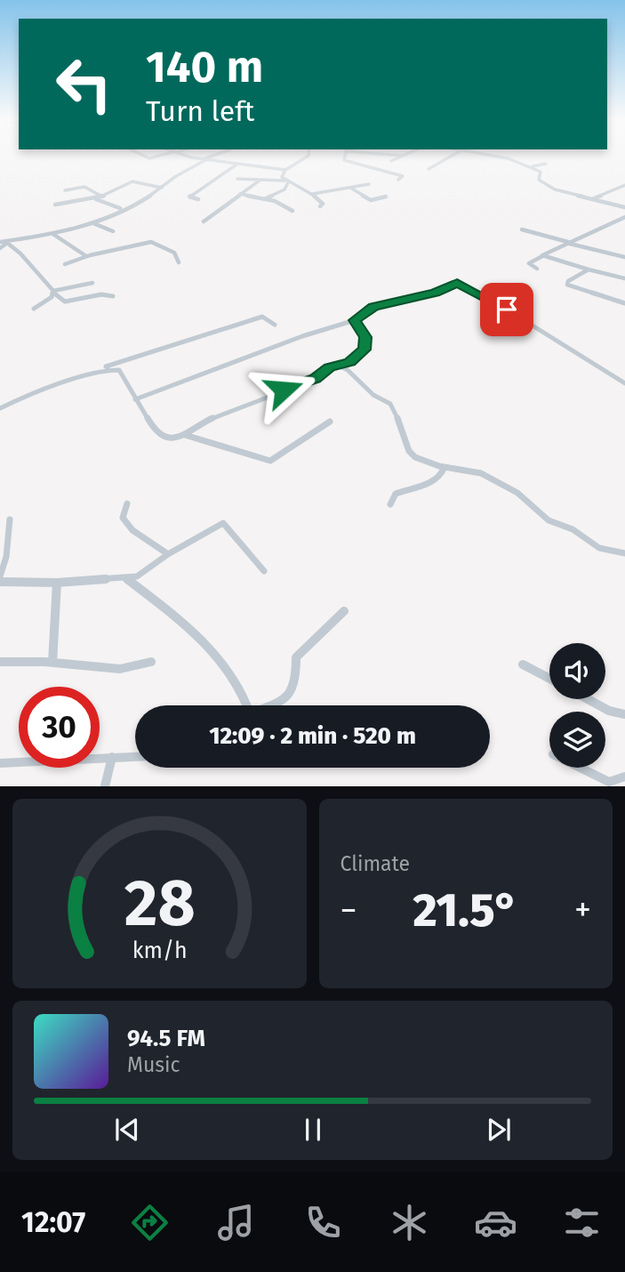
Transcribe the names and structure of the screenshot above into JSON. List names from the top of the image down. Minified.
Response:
{"page":{"turn":["140 m","Turn left"],"limit":"30","trip":"12:09 · 2 min · 520 m","tile":"Climate","heat":["−","21.5°","+"],"song":["94.5 FM","Music"],"tabs":"12:07","gauge":["28","km/h"]}}
